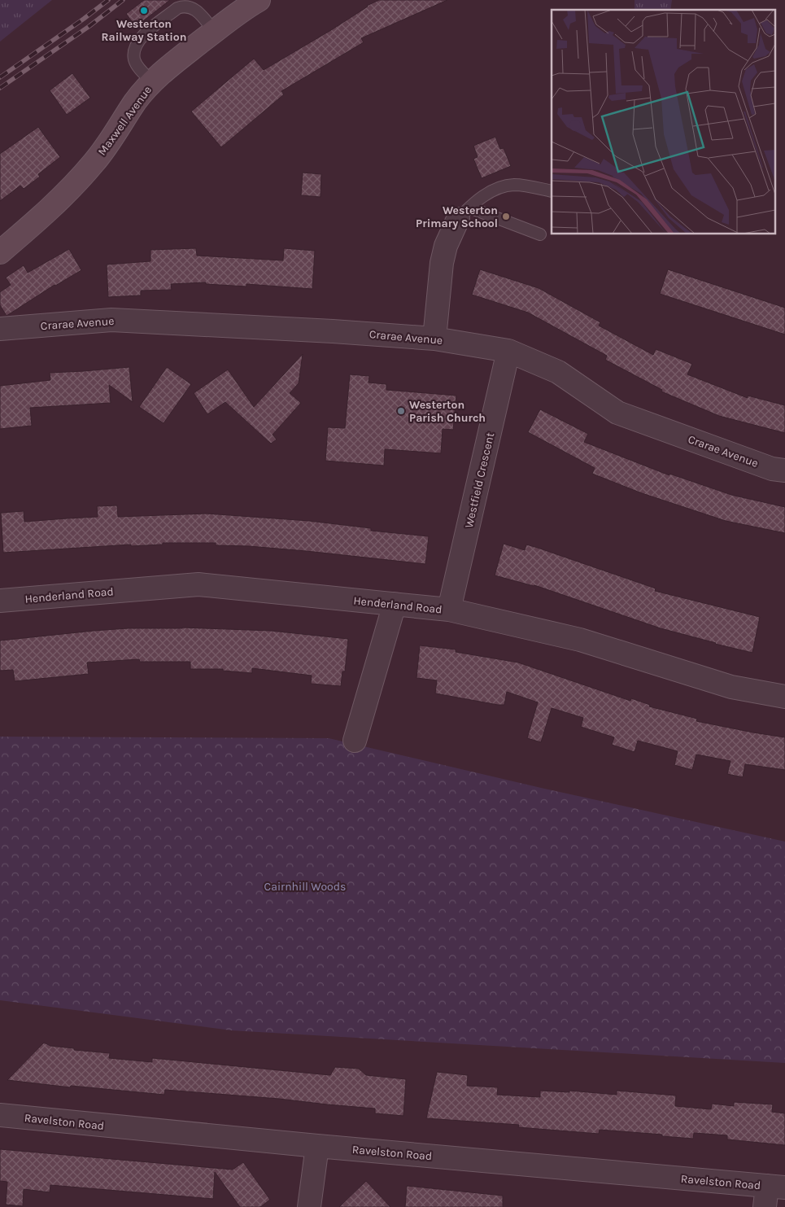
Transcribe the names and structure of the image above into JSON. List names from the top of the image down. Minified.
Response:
{"streets":{"street":["Maxwell Avenue","Crarae Avenue","Westfield Crescent","Henderland Road","Ravelston Road"]},"crossings":[["Crarae Avenue","Westfield Crescent"],["Westfield Crescent","Henderland Road"]],"parks":["Cairnhill Woods"],"places":["Westerton Railway Station","Westerton Primary School","Westerton Parish Church"]}
